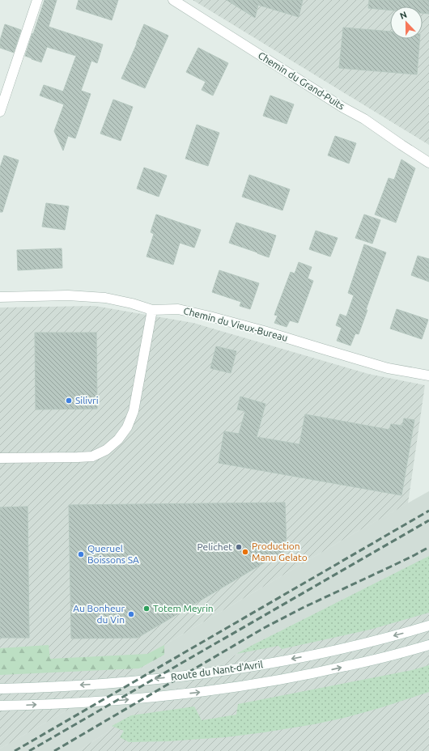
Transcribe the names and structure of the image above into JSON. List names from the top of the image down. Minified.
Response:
{"streets":{"street":["Chemin du Grand-Puits","Chemin du Vieux-Bureau","Route du Nant-d'Avril"]},"places":["Silivri","Pelichet","Production Manu Gelato","Queruel Boissons SA","Totem Meyrin","Au Bonheur du Vin"],"north":"top"}
